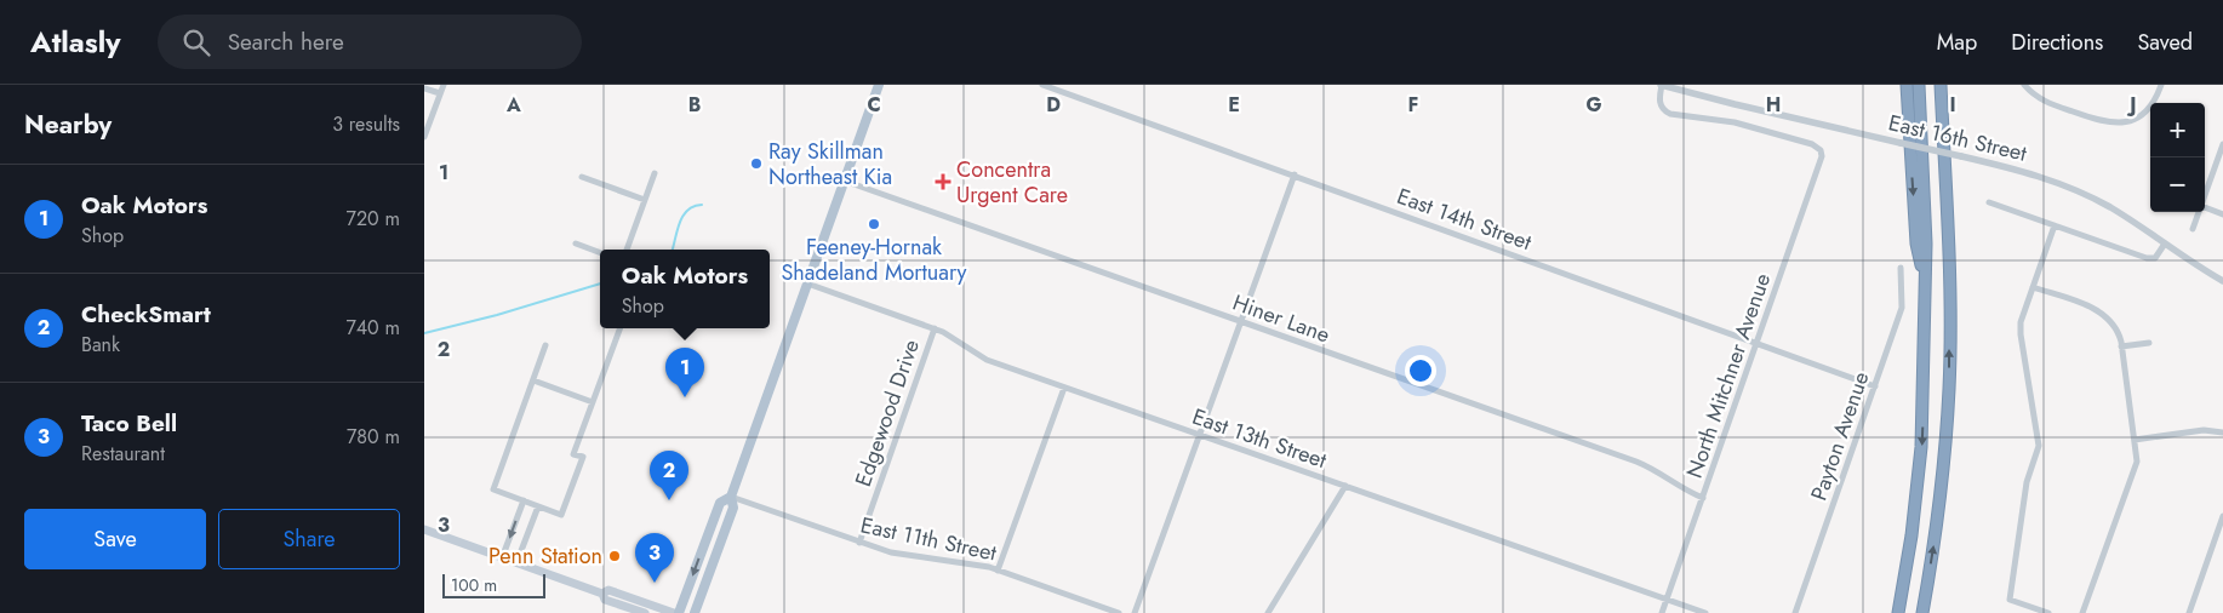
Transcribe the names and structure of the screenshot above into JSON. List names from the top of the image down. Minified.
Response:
{"streets":{"street":["East 16th Street","East 14th Street","Hiner Lane","North Mitchner Avenue","Edgewood Drive","Payton Avenue","East 13th Street","East 11th Street"]},"crossings":[["East 16th Street","North Mitchner Avenue"],["East 14th Street","North Mitchner Avenue"],["East 14th Street","Payton Avenue"],["Hiner Lane","North Mitchner Avenue"],["North Mitchner Avenue","East 13th Street"],["Edgewood Drive","East 13th Street"],["Edgewood Drive","East 11th Street"]],"places":{"other":["Ray Skillman Northeast Kia","Feeney-Hornak Shadeland Mortuary","Penn Station"],"health":["Concentra Urgent Care"]},"scale_bar":"100 m","page":{"header":"Atlasly","search":"Search here","nav":["Map","Directions","Saved"],"heading":["Nearby","3 results"],"map_buttons":["+","−"],"list":[{"mark":"1","name":"Oak Motors","note":"Shop","value":"720 m"},{"mark":"2","name":"CheckSmart","note":"Bank","value":"740 m"},{"mark":"3","name":"Taco Bell","note":"Restaurant","value":"780 m"}],"popup":["Oak Motors","Shop"],"pins":["1","2","3"],"buttons":["Save","Share"],"scale":"100 m"},"grid":{"columns":["A","B","C","D","E","F","G","H","I","J"],"rows":["1","2","3"]}}
